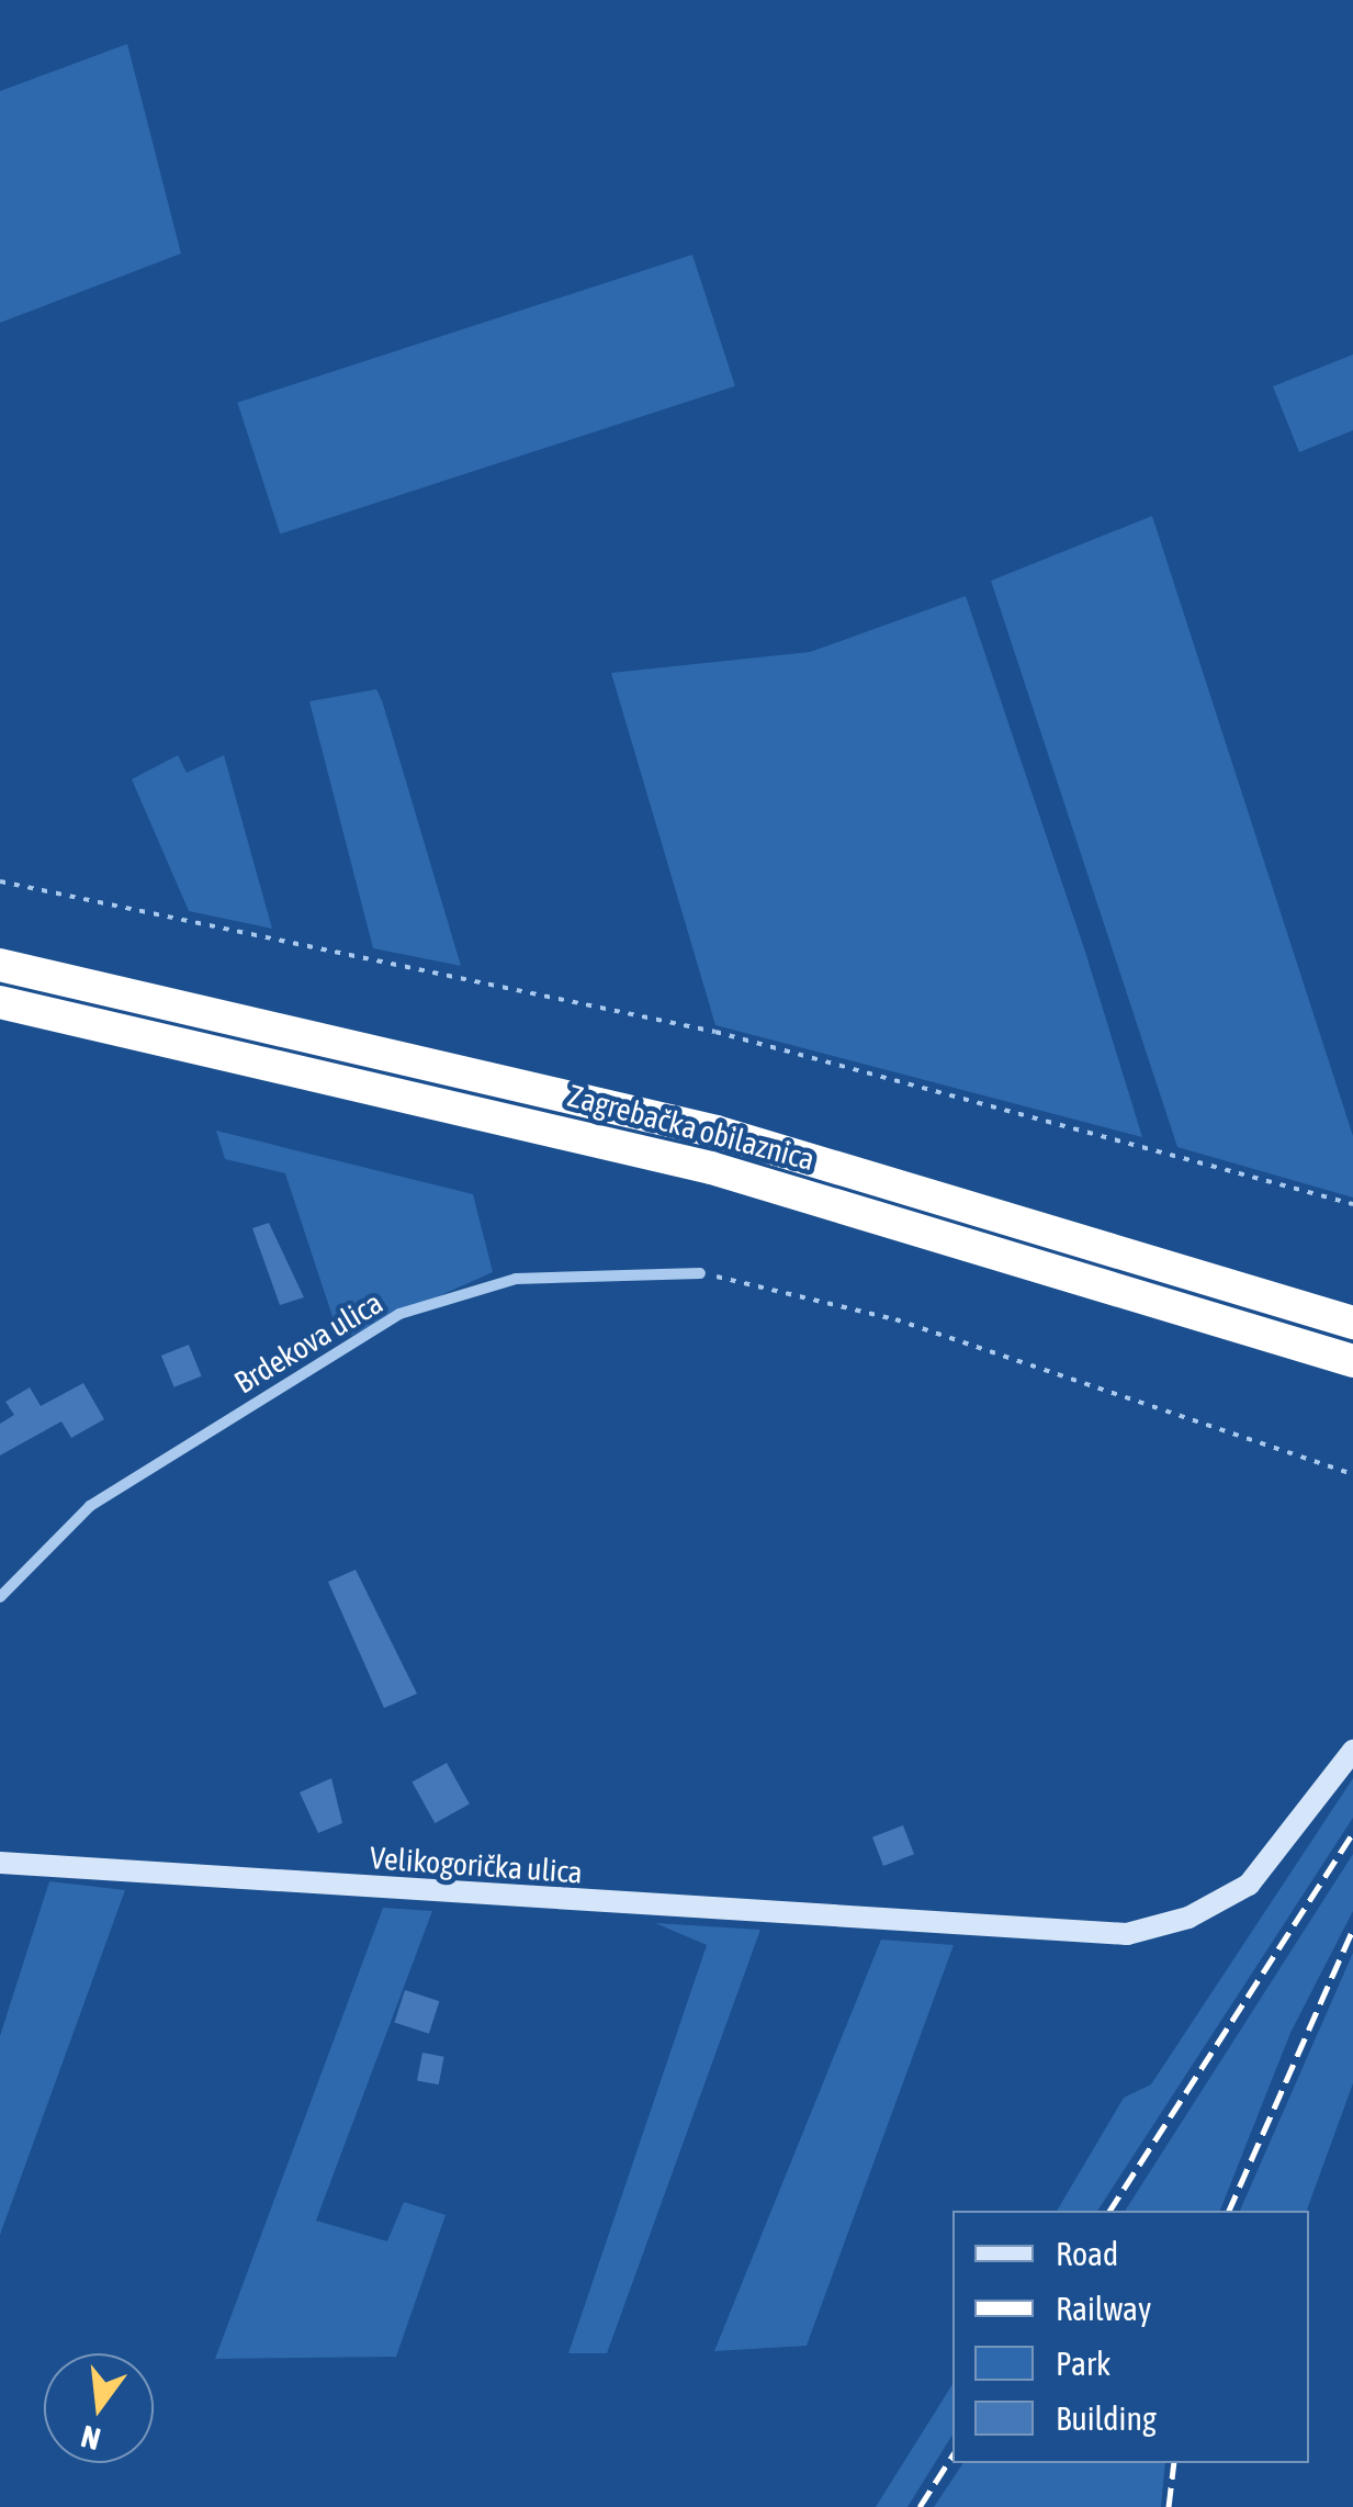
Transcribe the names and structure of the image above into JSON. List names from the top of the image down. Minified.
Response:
{"streets":{"highway":["Zagrebačka obilaznica"],"street":["Brdekova ulica","Velikogorička ulica"]},"legend":["Road","Railway","Park","Building"],"north":"bottom"}
